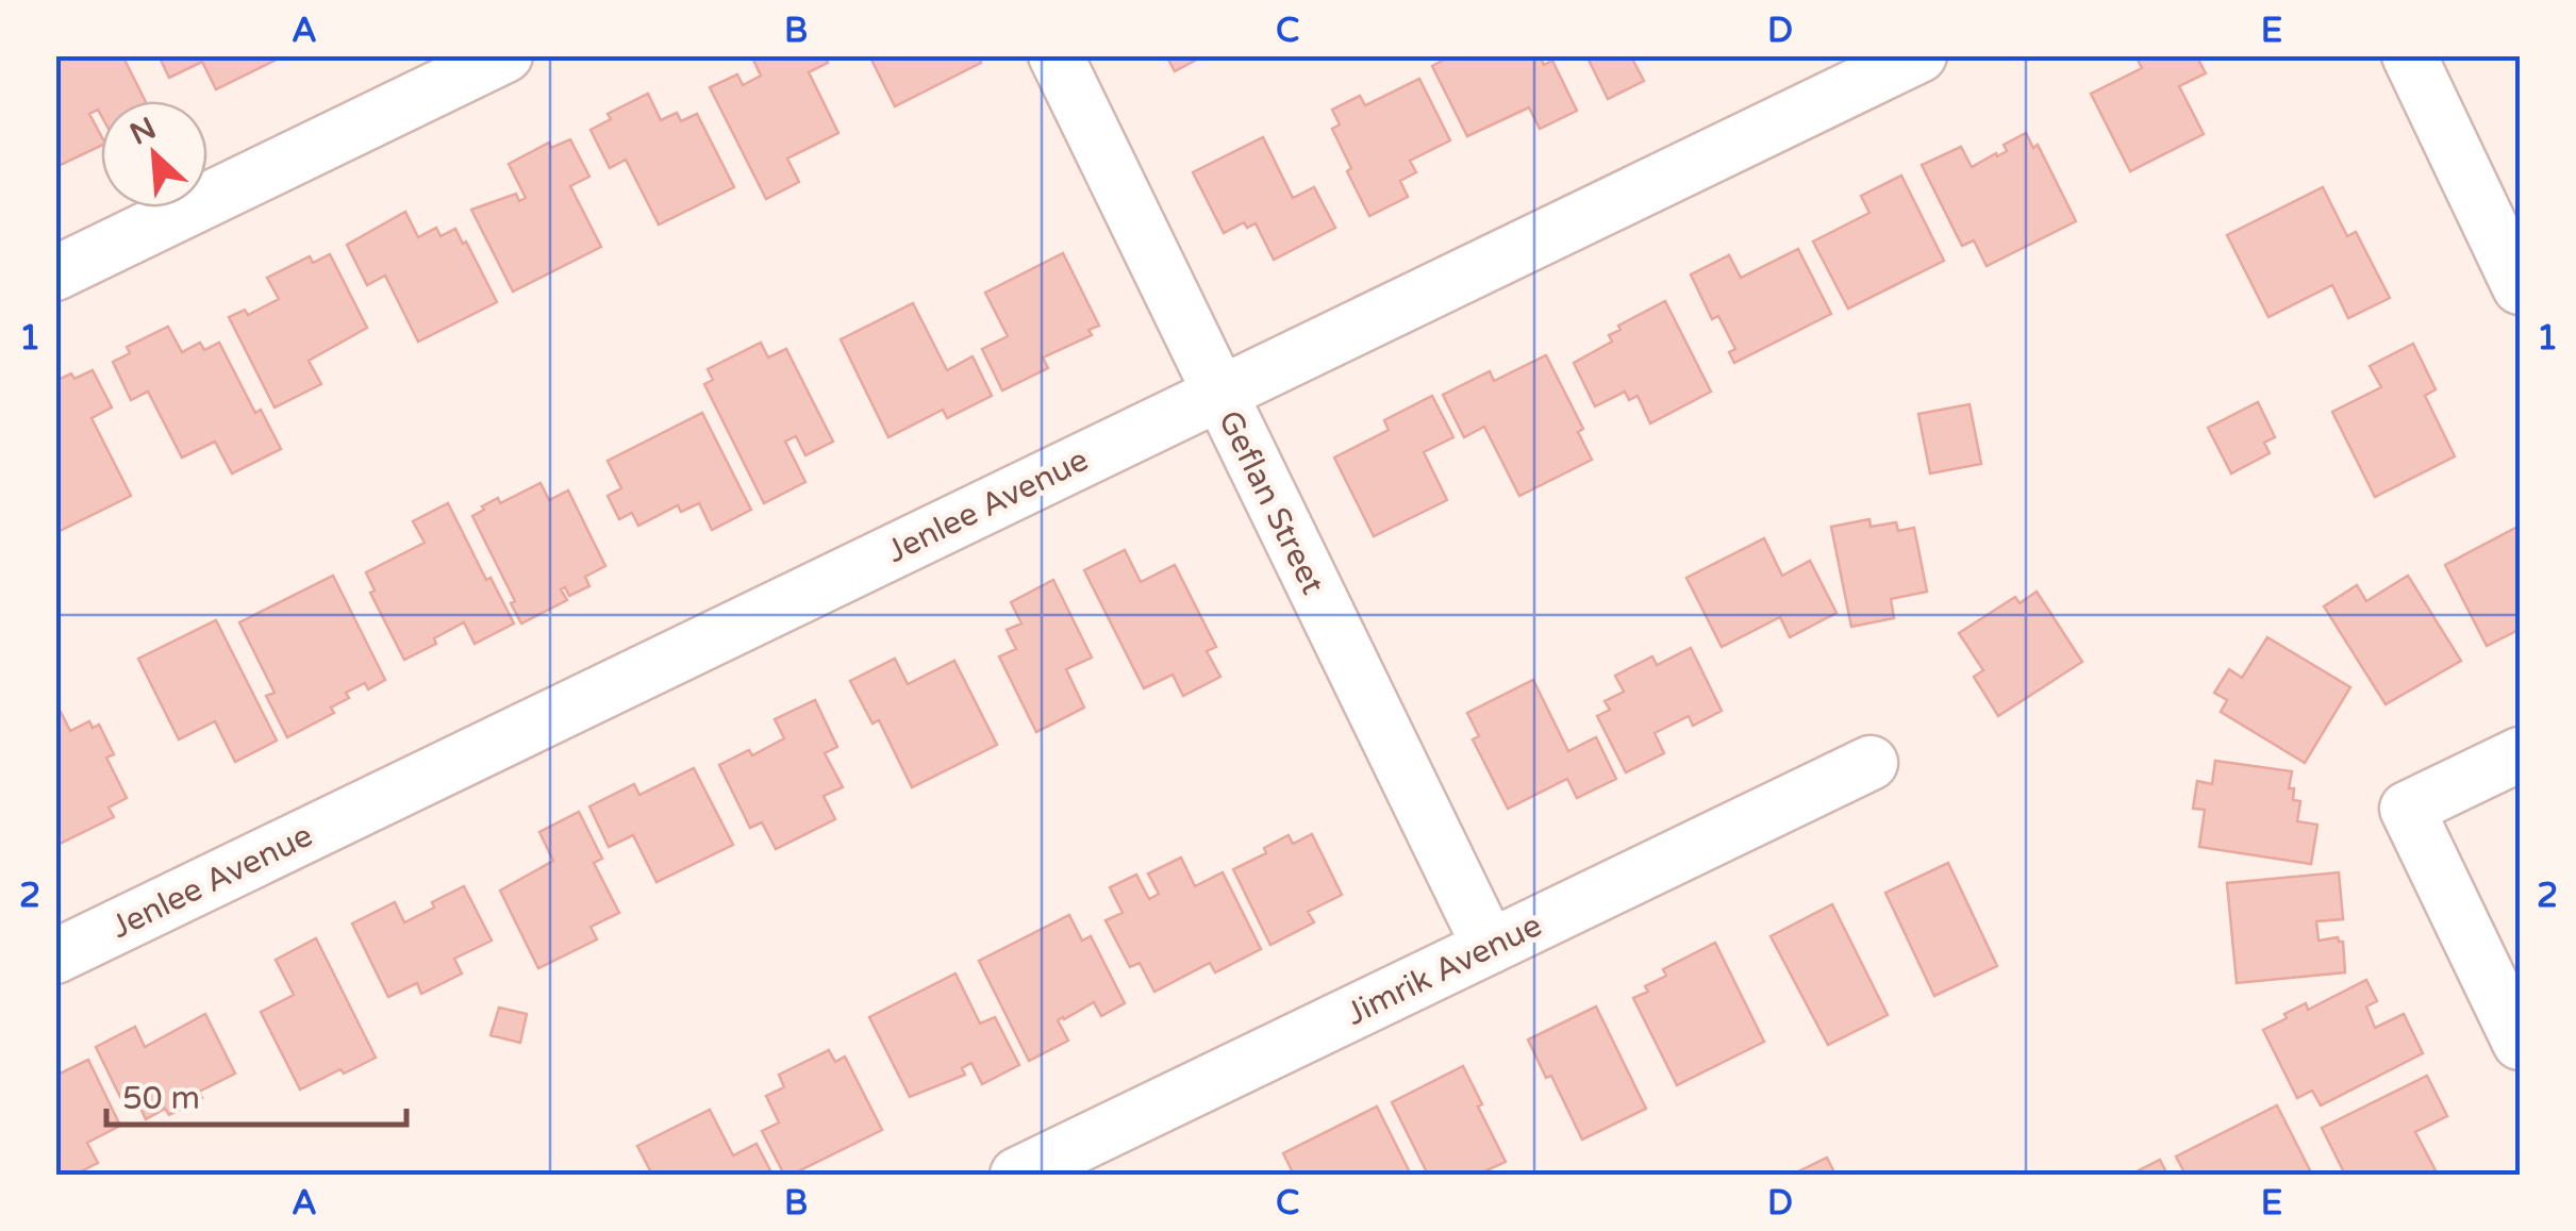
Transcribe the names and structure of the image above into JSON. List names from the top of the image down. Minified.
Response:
{"streets":{"street":["Geflan Street","Jenlee Avenue","Jimrik Avenue"]},"crossings":[["Geflan Street","Jenlee Avenue"],["Geflan Street","Jimrik Avenue"]],"scale_bar":"50 m","north":"top left","grid":{"columns":["A","B","C","D","E"],"rows":["1","2"]}}
